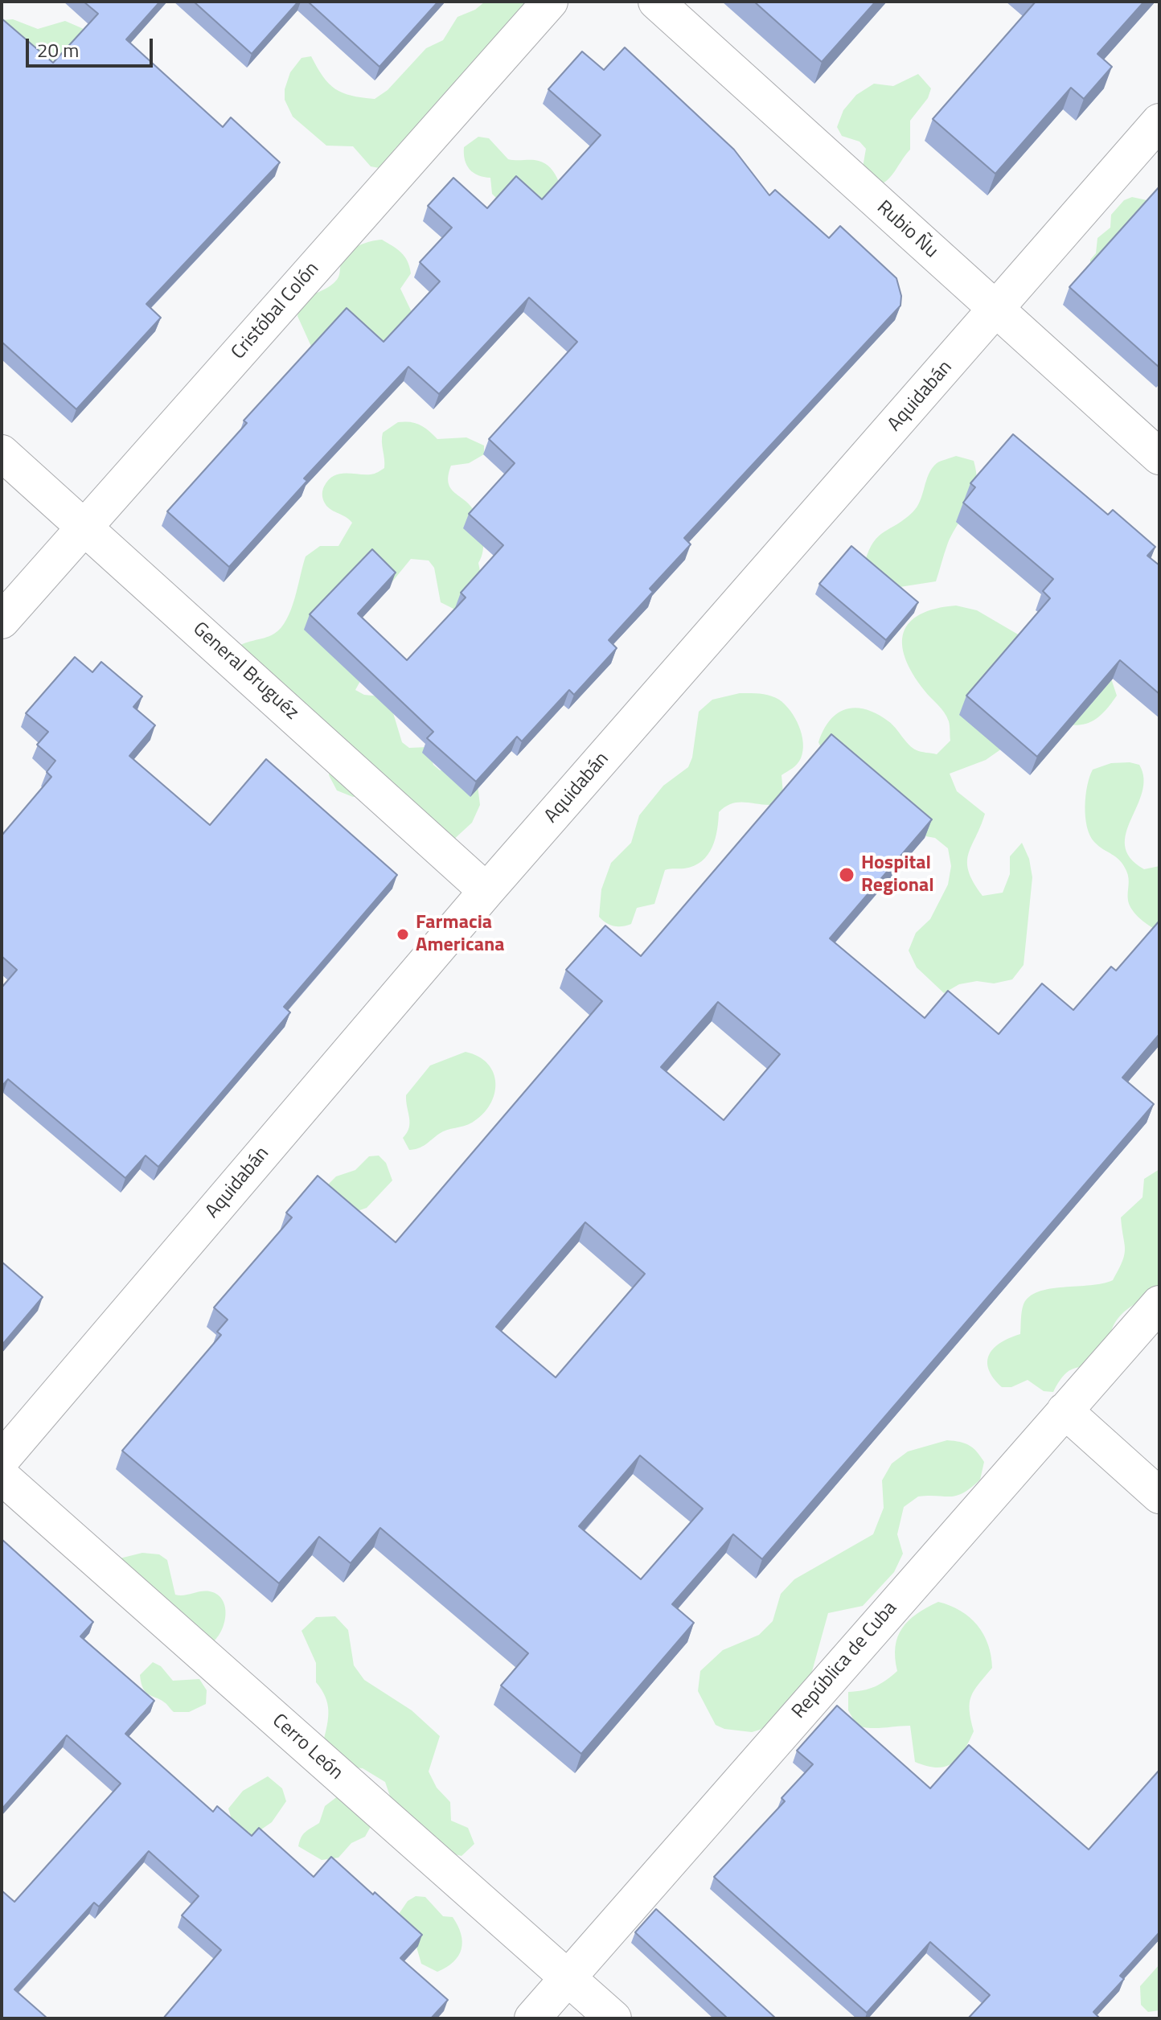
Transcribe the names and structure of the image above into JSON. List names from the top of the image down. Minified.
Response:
{"streets":{"street":["Rubio Ñu","Cristóbal Colón","Aquidabán","General Bruguéz","República de Cuba","Cerro León"]},"crossings":[["Rubio Ñu","Aquidabán"],["Cristóbal Colón","General Bruguéz"],["Aquidabán","General Bruguéz"],["República de Cuba","Cerro León"]],"places":["Hospital Regional","Farmacia Americana"],"scale_bar":"20 m"}
